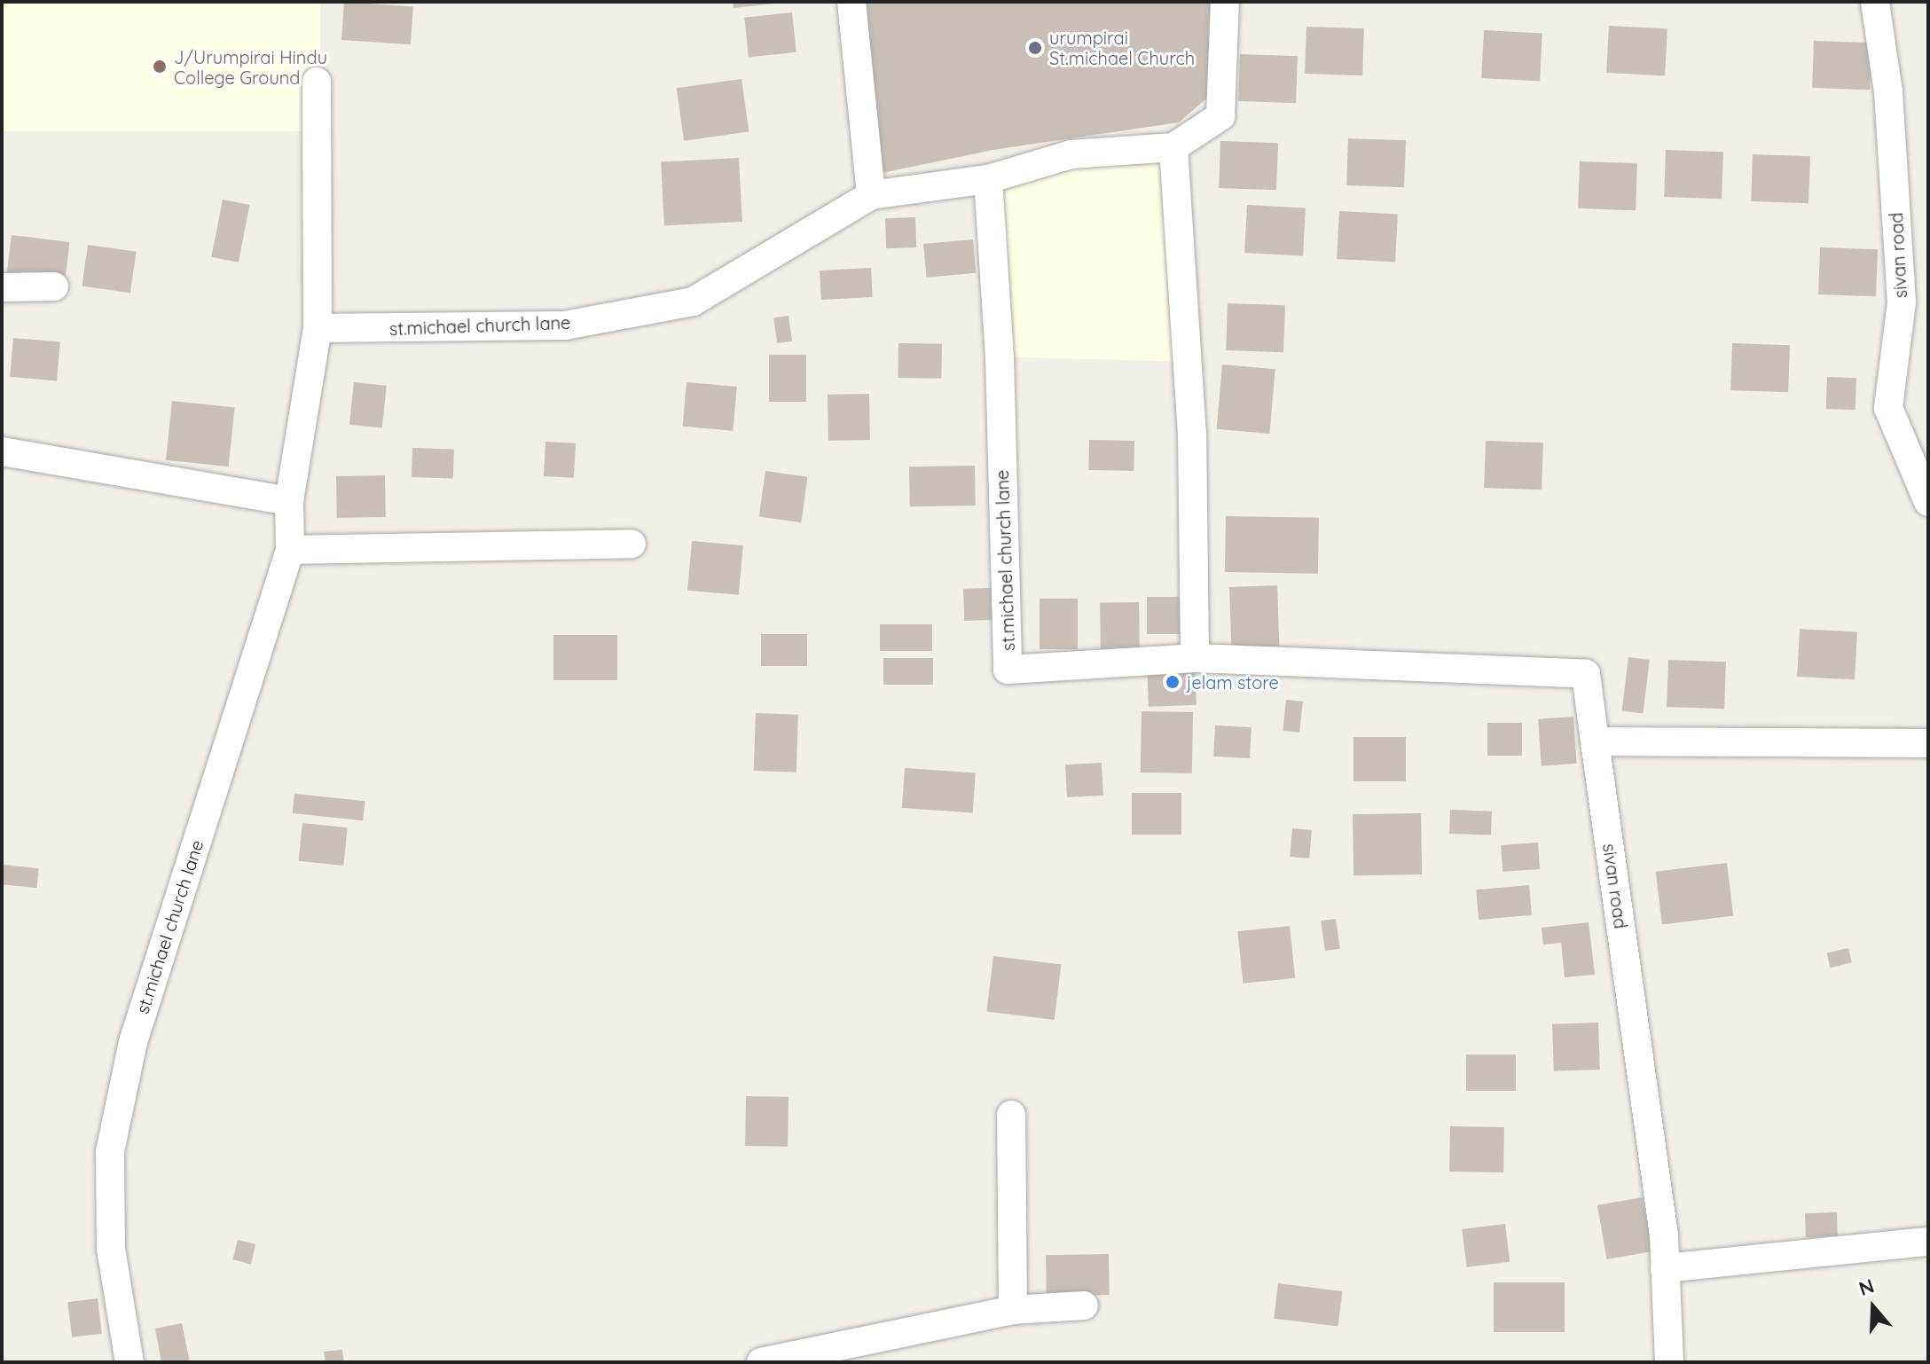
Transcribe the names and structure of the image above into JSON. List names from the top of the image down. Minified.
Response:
{"streets":{"street":["sivan road","st.michael church lane"]},"crossings":[["sivan road","st.michael church lane"]],"places":["urumpirai St.michael Church","J/Urumpirai Hindu College Ground","jelam store"],"north":"top"}
